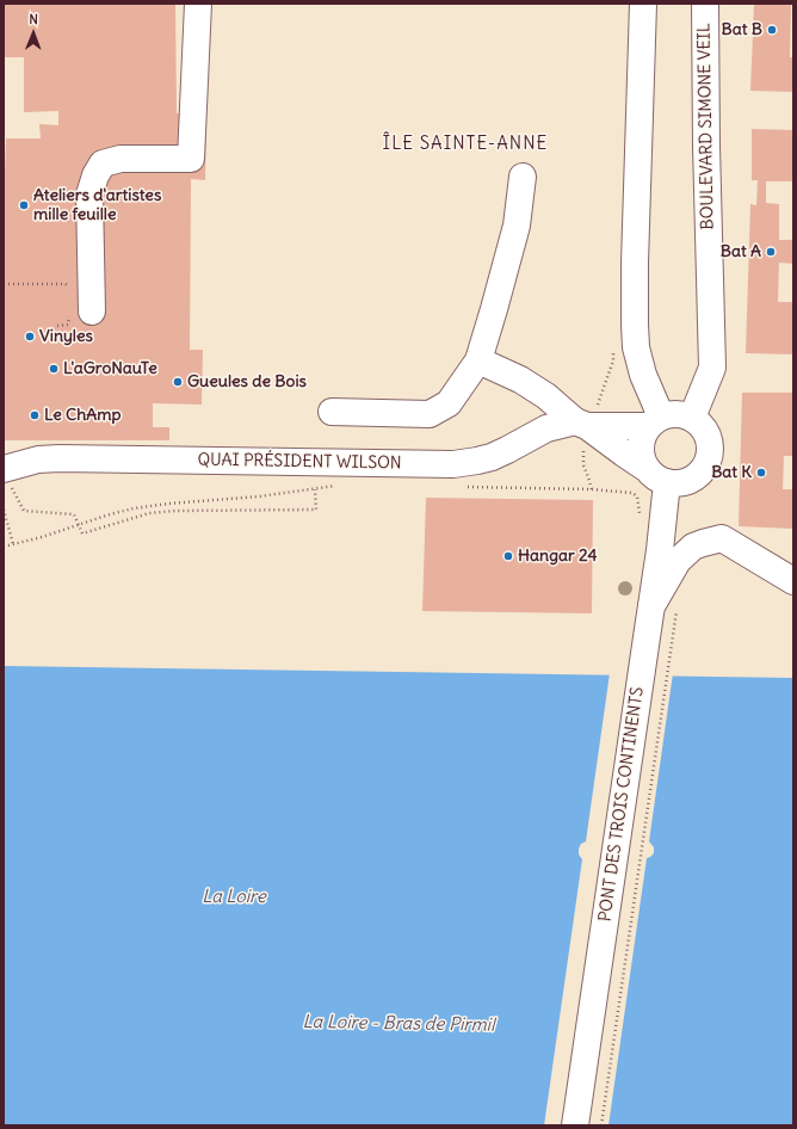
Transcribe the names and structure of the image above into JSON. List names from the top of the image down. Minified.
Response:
{"streets":{"main road":["BOULEVARD SIMONE VEIL","QUAI PRÉSIDENT WILSON","PONT DES TROIS CONTINENTS"]},"crossings":[["BOULEVARD SIMONE VEIL","QUAI PRÉSIDENT WILSON"],["BOULEVARD SIMONE VEIL","PONT DES TROIS CONTINENTS"],["QUAI PRÉSIDENT WILSON","PONT DES TROIS CONTINENTS"]],"districts":["ÎLE SAINTE-ANNE"],"water":["La Loire","La Loire - Bras de Pirmil"],"places":["Bat B","Ateliers d'artistes mille feuille","Bat A","Vinyles","L'aGroNauTe","Gueules de Bois","Le ChAmp","Bat K","Hangar 24"],"north":"top"}
